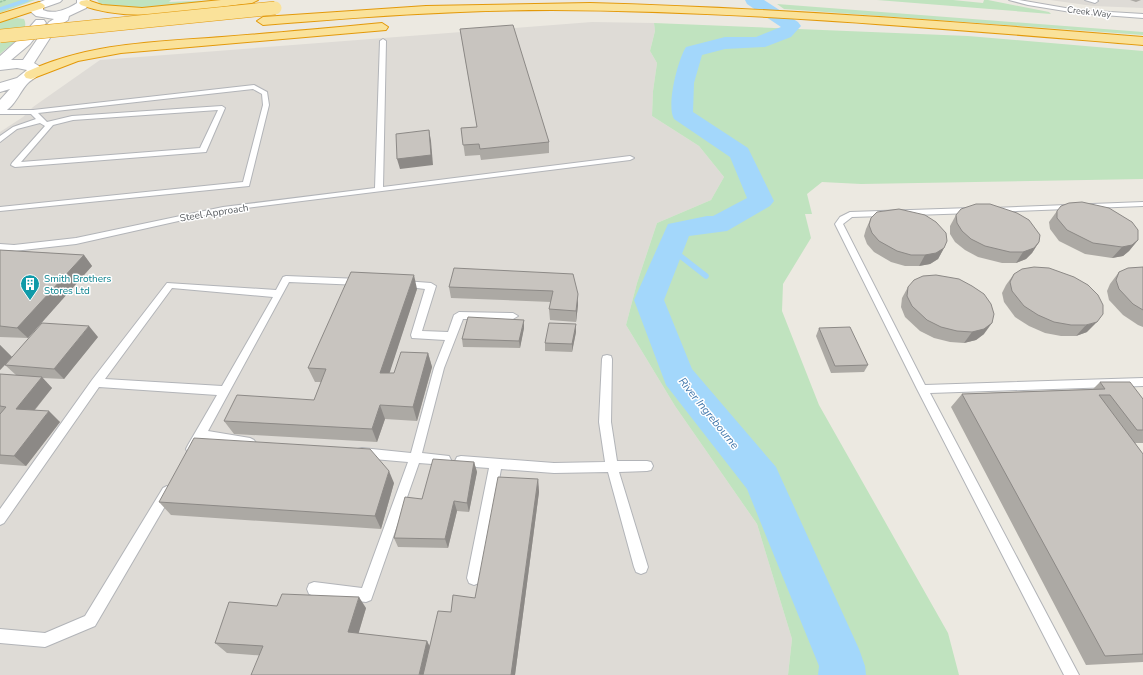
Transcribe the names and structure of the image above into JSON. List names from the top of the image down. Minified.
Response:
{"streets":{"lane":["Creek Way","Steel Approach"]},"water":["River Ingrebourne"],"places":{"building":["Smith Brothers Stores Ltd"]}}
